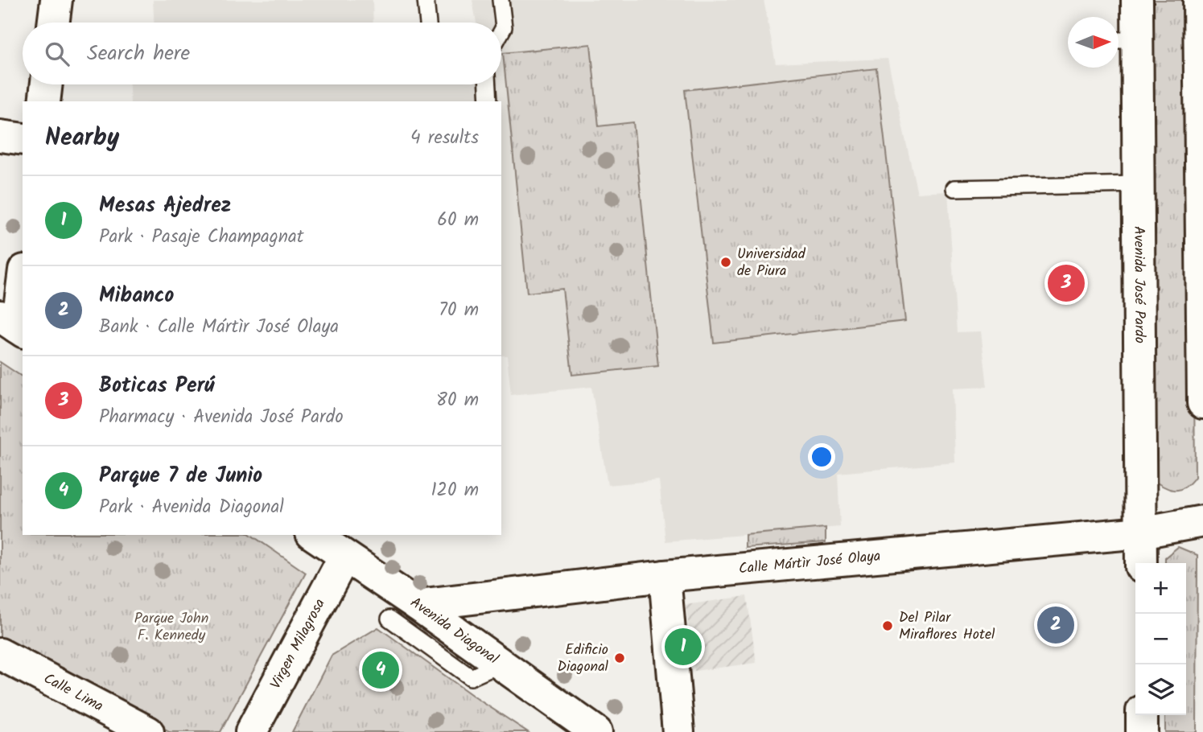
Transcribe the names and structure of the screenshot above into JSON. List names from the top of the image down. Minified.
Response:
{"streets":{"street":["Avenida José Pardo","Calle Mártìr José Olaya","Avenida Diagonal","Virgen Milagrosa","Calle Lima"]},"crossings":[["Avenida José Pardo","Calle Mártìr José Olaya"],["Calle Mártìr José Olaya","Avenida Diagonal"],["Avenida Diagonal","Virgen Milagrosa"]],"parks":["Parque John F. Kennedy"],"places":["Universidad de Piura","Del Pilar Miraflores Hotel","Edificio Diagonal"],"north":"right","page":{"search":"Search here","heading":["Nearby","4 results"],"list":[{"mark":"1","name":"Mesas Ajedrez","note":"Park · Pasaje Champagnat","value":"60 m"},{"mark":"2","name":"Mibanco","note":"Bank · Calle Mártìr José Olaya","value":"70 m"},{"mark":"3","name":"Boticas Perú","note":"Pharmacy · Avenida José Pardo","value":"80 m"},{"mark":"4","name":"Parque 7 de Junio","note":"Park · Avenida Diagonal","value":"120 m"}],"pins":["3","2","1","4"],"map_buttons":["+","−"]}}
